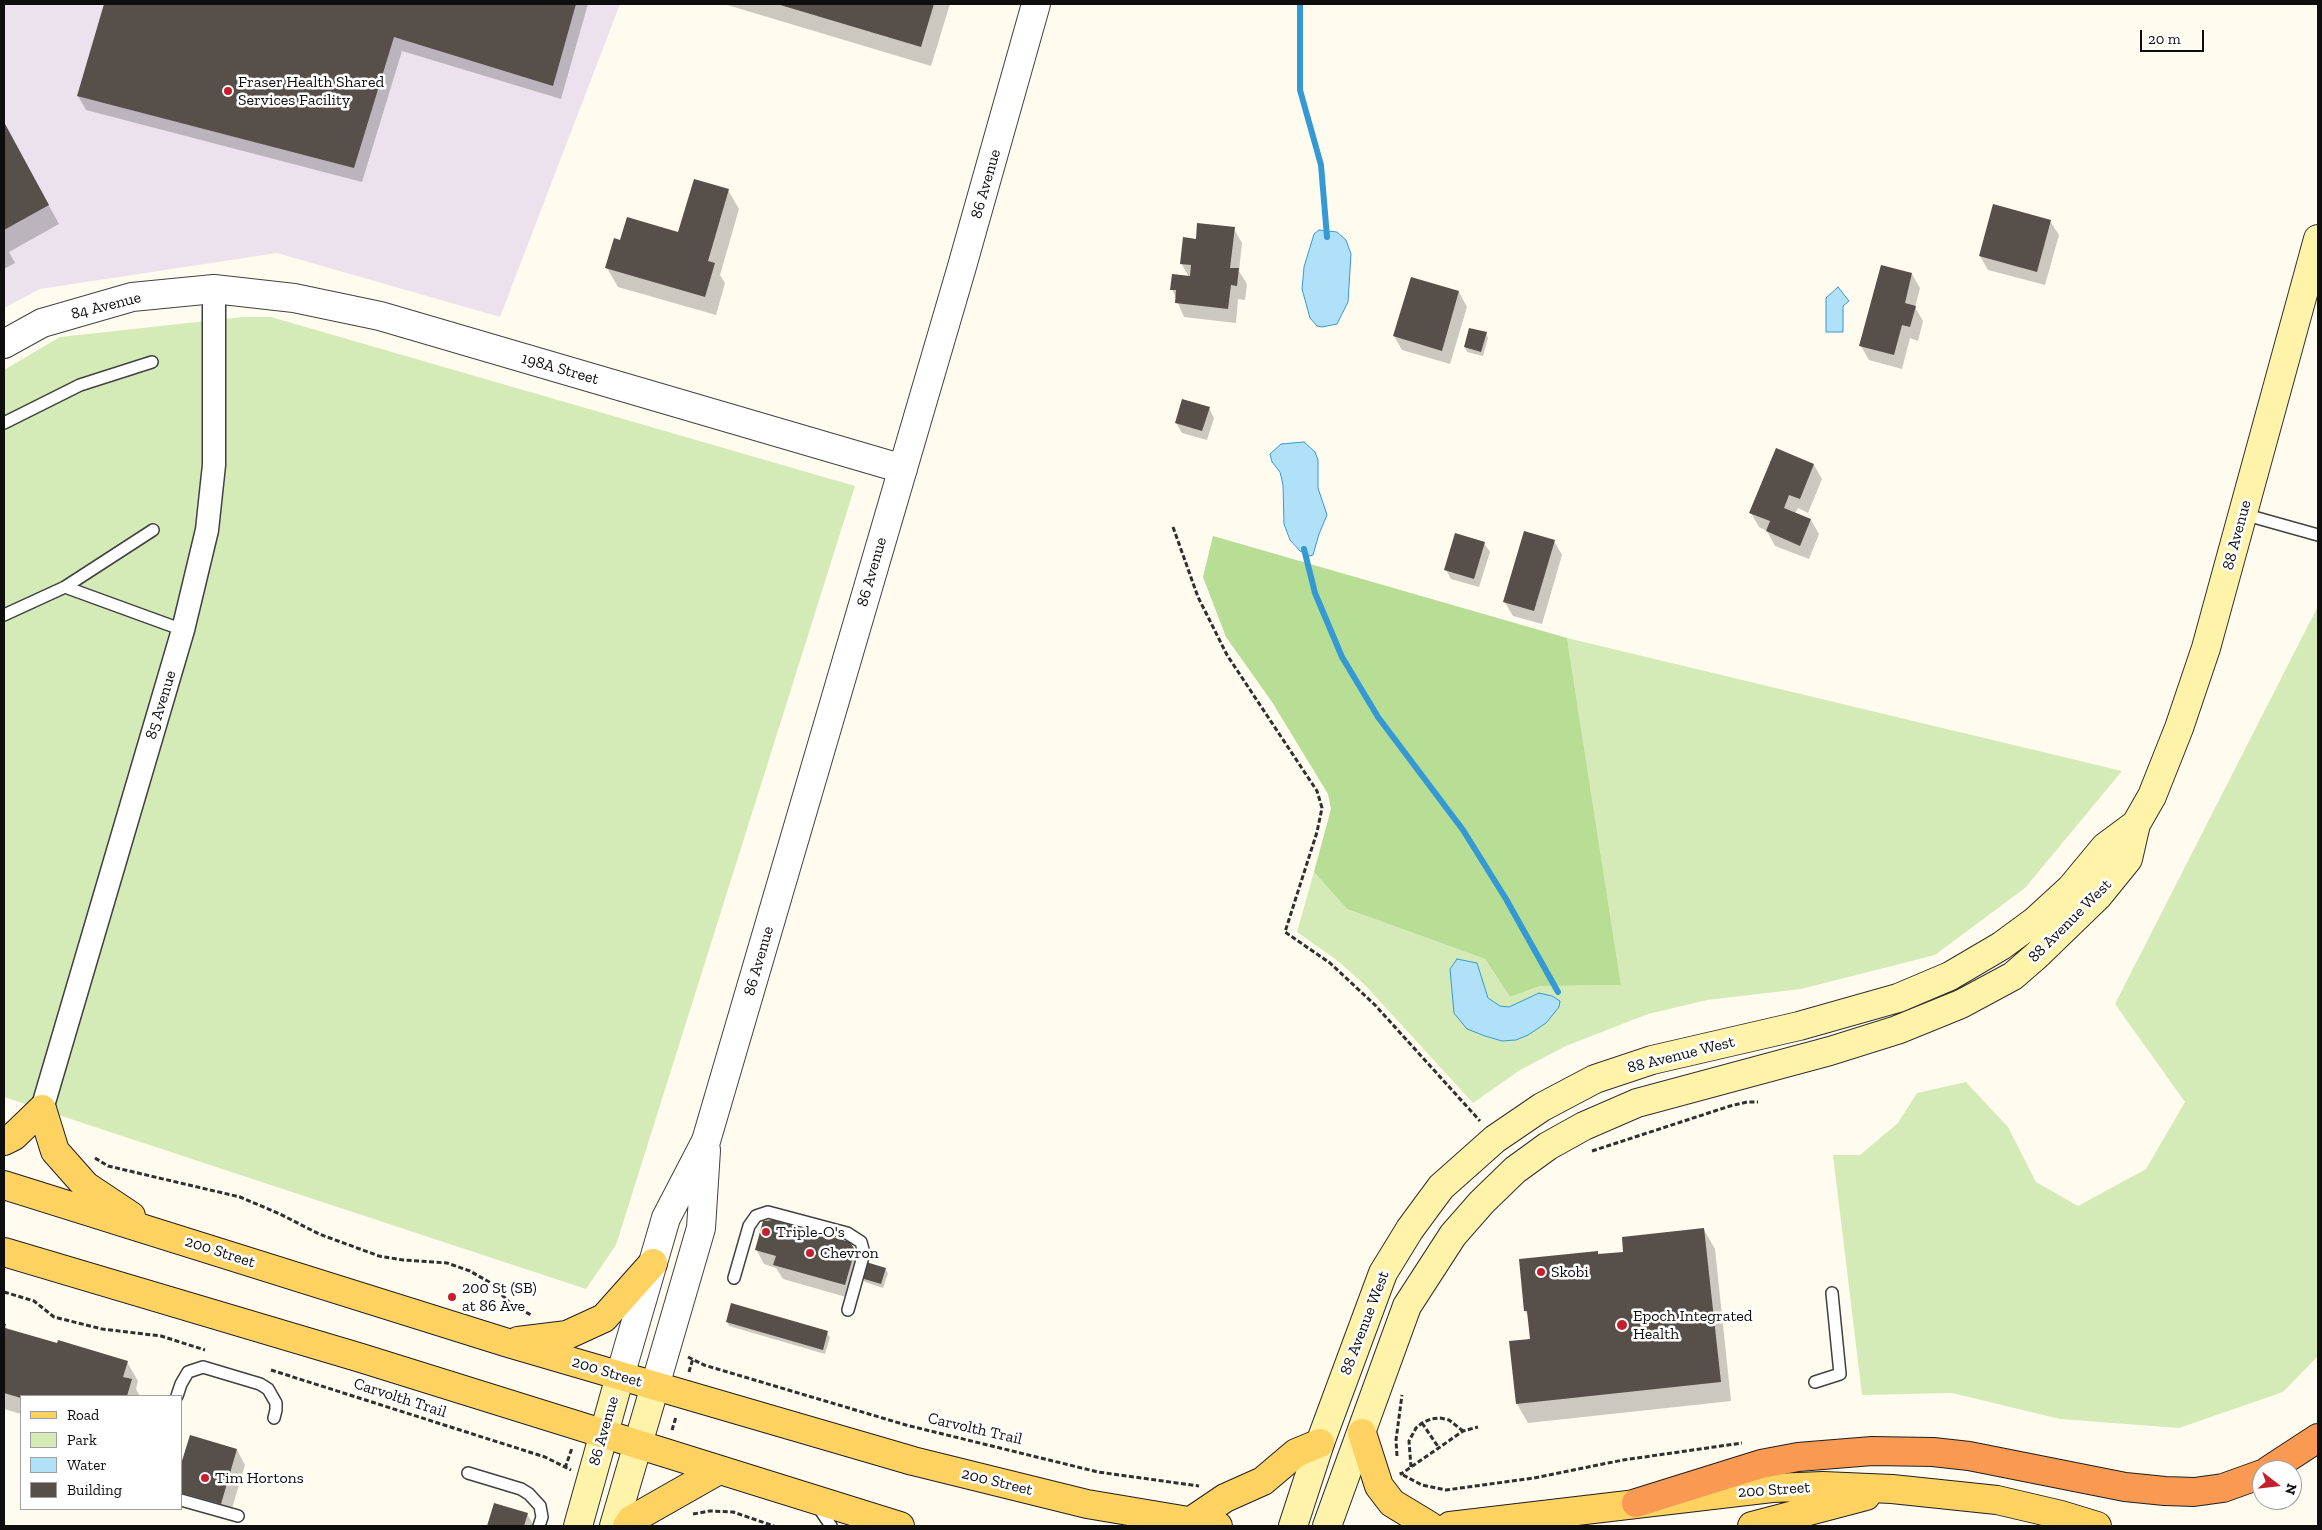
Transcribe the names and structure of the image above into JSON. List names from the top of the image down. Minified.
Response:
{"streets":{"main road":["86 Avenue","88 Avenue","88 Avenue West","200 Street"],"street":["84 Avenue","198A Street","85 Avenue"],"path":["Carvolth Trail"]},"crossings":[["86 Avenue","198A Street"],["86 Avenue","200 Street"],["86 Avenue","Carvolth Trail"],["84 Avenue","198A Street"],["84 Avenue","85 Avenue"],["198A Street","85 Avenue"],["88 Avenue","88 Avenue West"],["200 Street","Carvolth Trail"]],"places":["Fraser Health Shared Services Facility","Triple-O's","Chevron","Skobi","200 St (SB) at 86 Ave","Epoch Integrated Health","Tim Hortons"],"legend":["Road","Park","Water","Building"],"scale_bar":"20 m","north":"right"}
